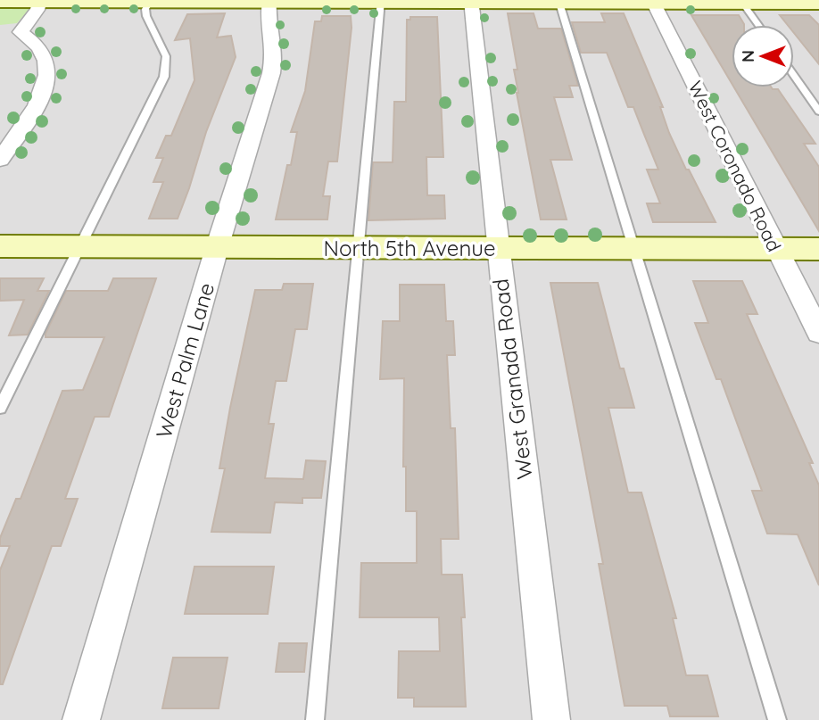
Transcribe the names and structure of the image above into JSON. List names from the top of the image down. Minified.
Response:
{"streets":{"street":["West Coronado Road","North 5th Avenue","West Palm Lane","West Granada Road"]},"crossings":[["West Coronado Road","North 5th Avenue"],["North 5th Avenue","West Palm Lane"],["North 5th Avenue","West Granada Road"]],"north":"left"}
